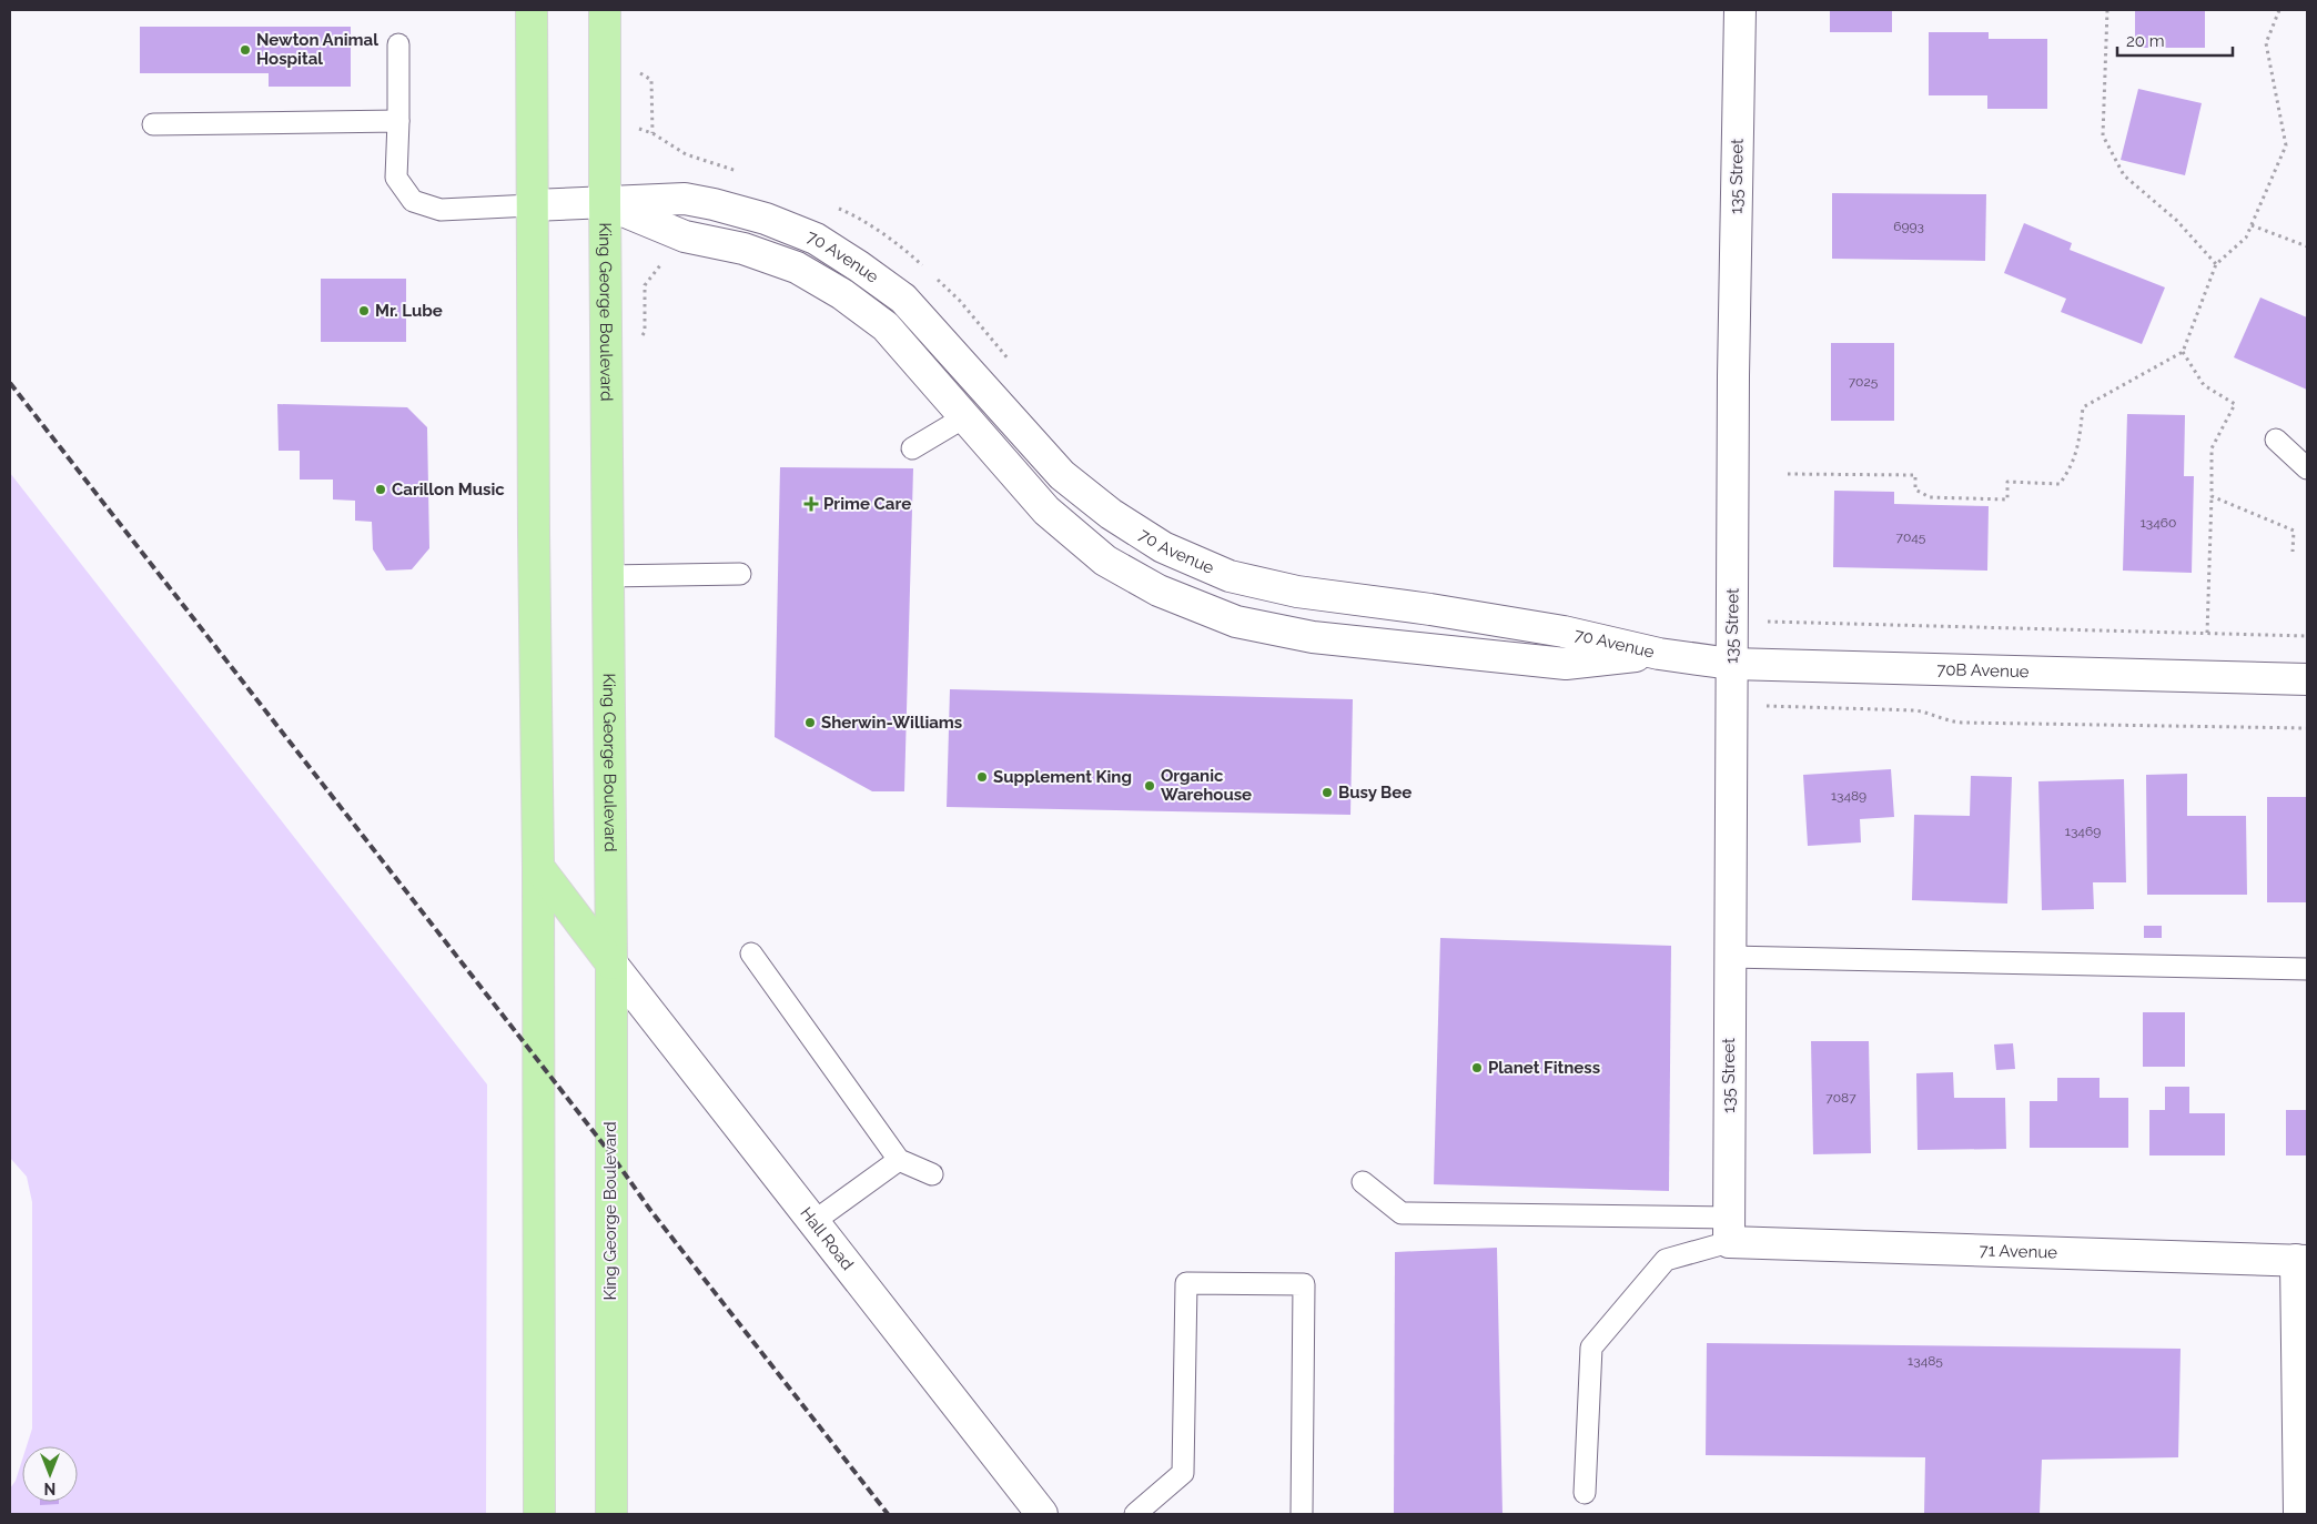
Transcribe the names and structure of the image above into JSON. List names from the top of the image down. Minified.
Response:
{"streets":{"main road":["King George Boulevard"],"street":["135 Street","70 Avenue","70B Avenue","Hall Road","71 Avenue"]},"crossings":[["135 Street","70B Avenue"],["135 Street","71 Avenue"],["70 Avenue","King George Boulevard"],["70 Avenue","70B Avenue"],["King George Boulevard","Hall Road"]],"places":{"other":["Newton Animal Hospital","Mr. Lube","Carillon Music","Sherwin-Williams","Supplement King","Organic Warehouse","Busy Bee","Planet Fitness"],"health":["Prime Care"]},"house_numbers":["6993","7025","13460","7045","13489","13469","7087","13485"],"scale_bar":"20 m","north":"bottom"}
